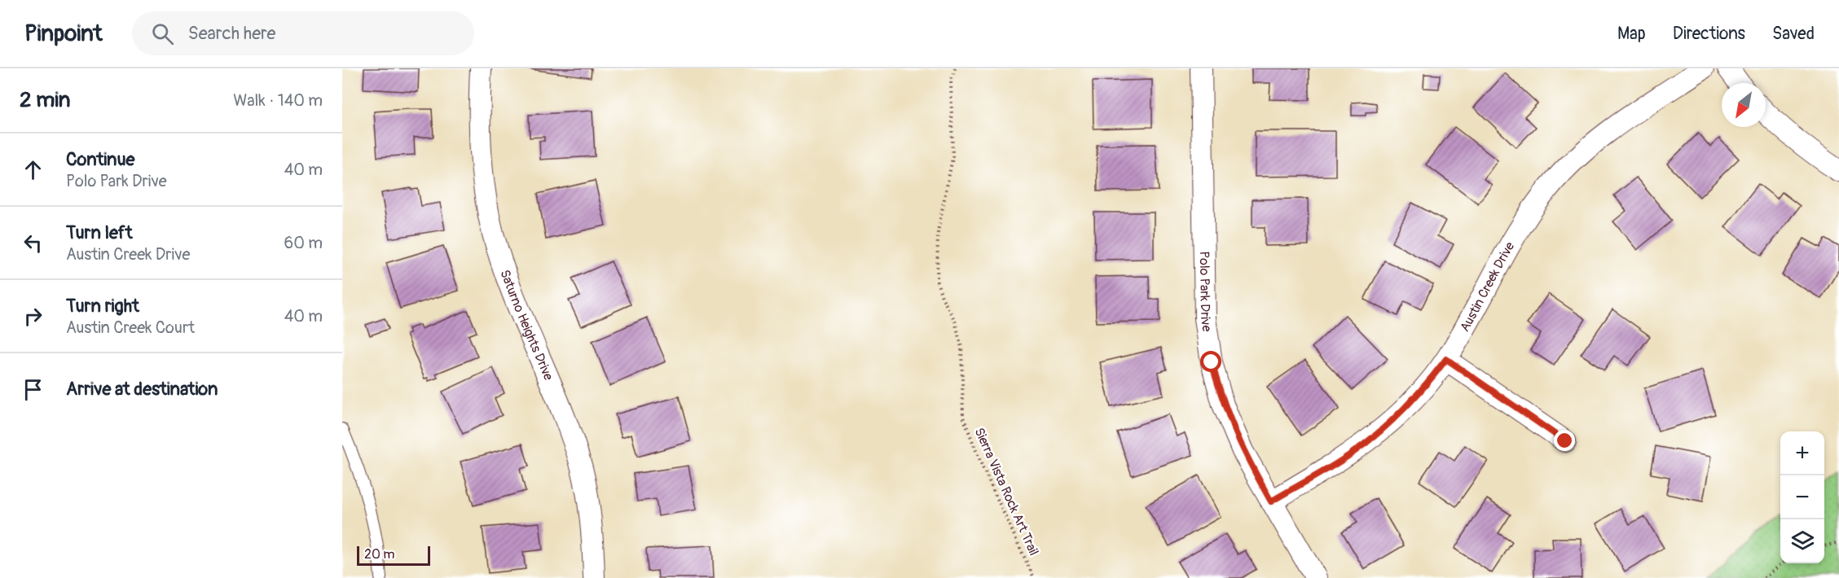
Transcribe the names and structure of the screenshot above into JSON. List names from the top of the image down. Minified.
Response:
{"streets":{"street":["Austin Creek Drive","Polo Park Drive","Saturno Heights Drive"],"path":["Sierra Vista Rock Art Trail"]},"crossings":[["Austin Creek Drive","Polo Park Drive"]],"scale_bar":"20 m","north":"bottom left","page":{"header":"Pinpoint","search":"Search here","nav":["Map","Directions","Saved"],"heading":["2 min","Walk · 140 m"],"list":[["Continue","Polo Park Drive","40 m"],["Turn left","Austin Creek Drive","60 m"],["Turn right","Austin Creek Court","40 m"],"Arrive at destination"],"map_buttons":["+","−"],"scale":"20 m"}}
